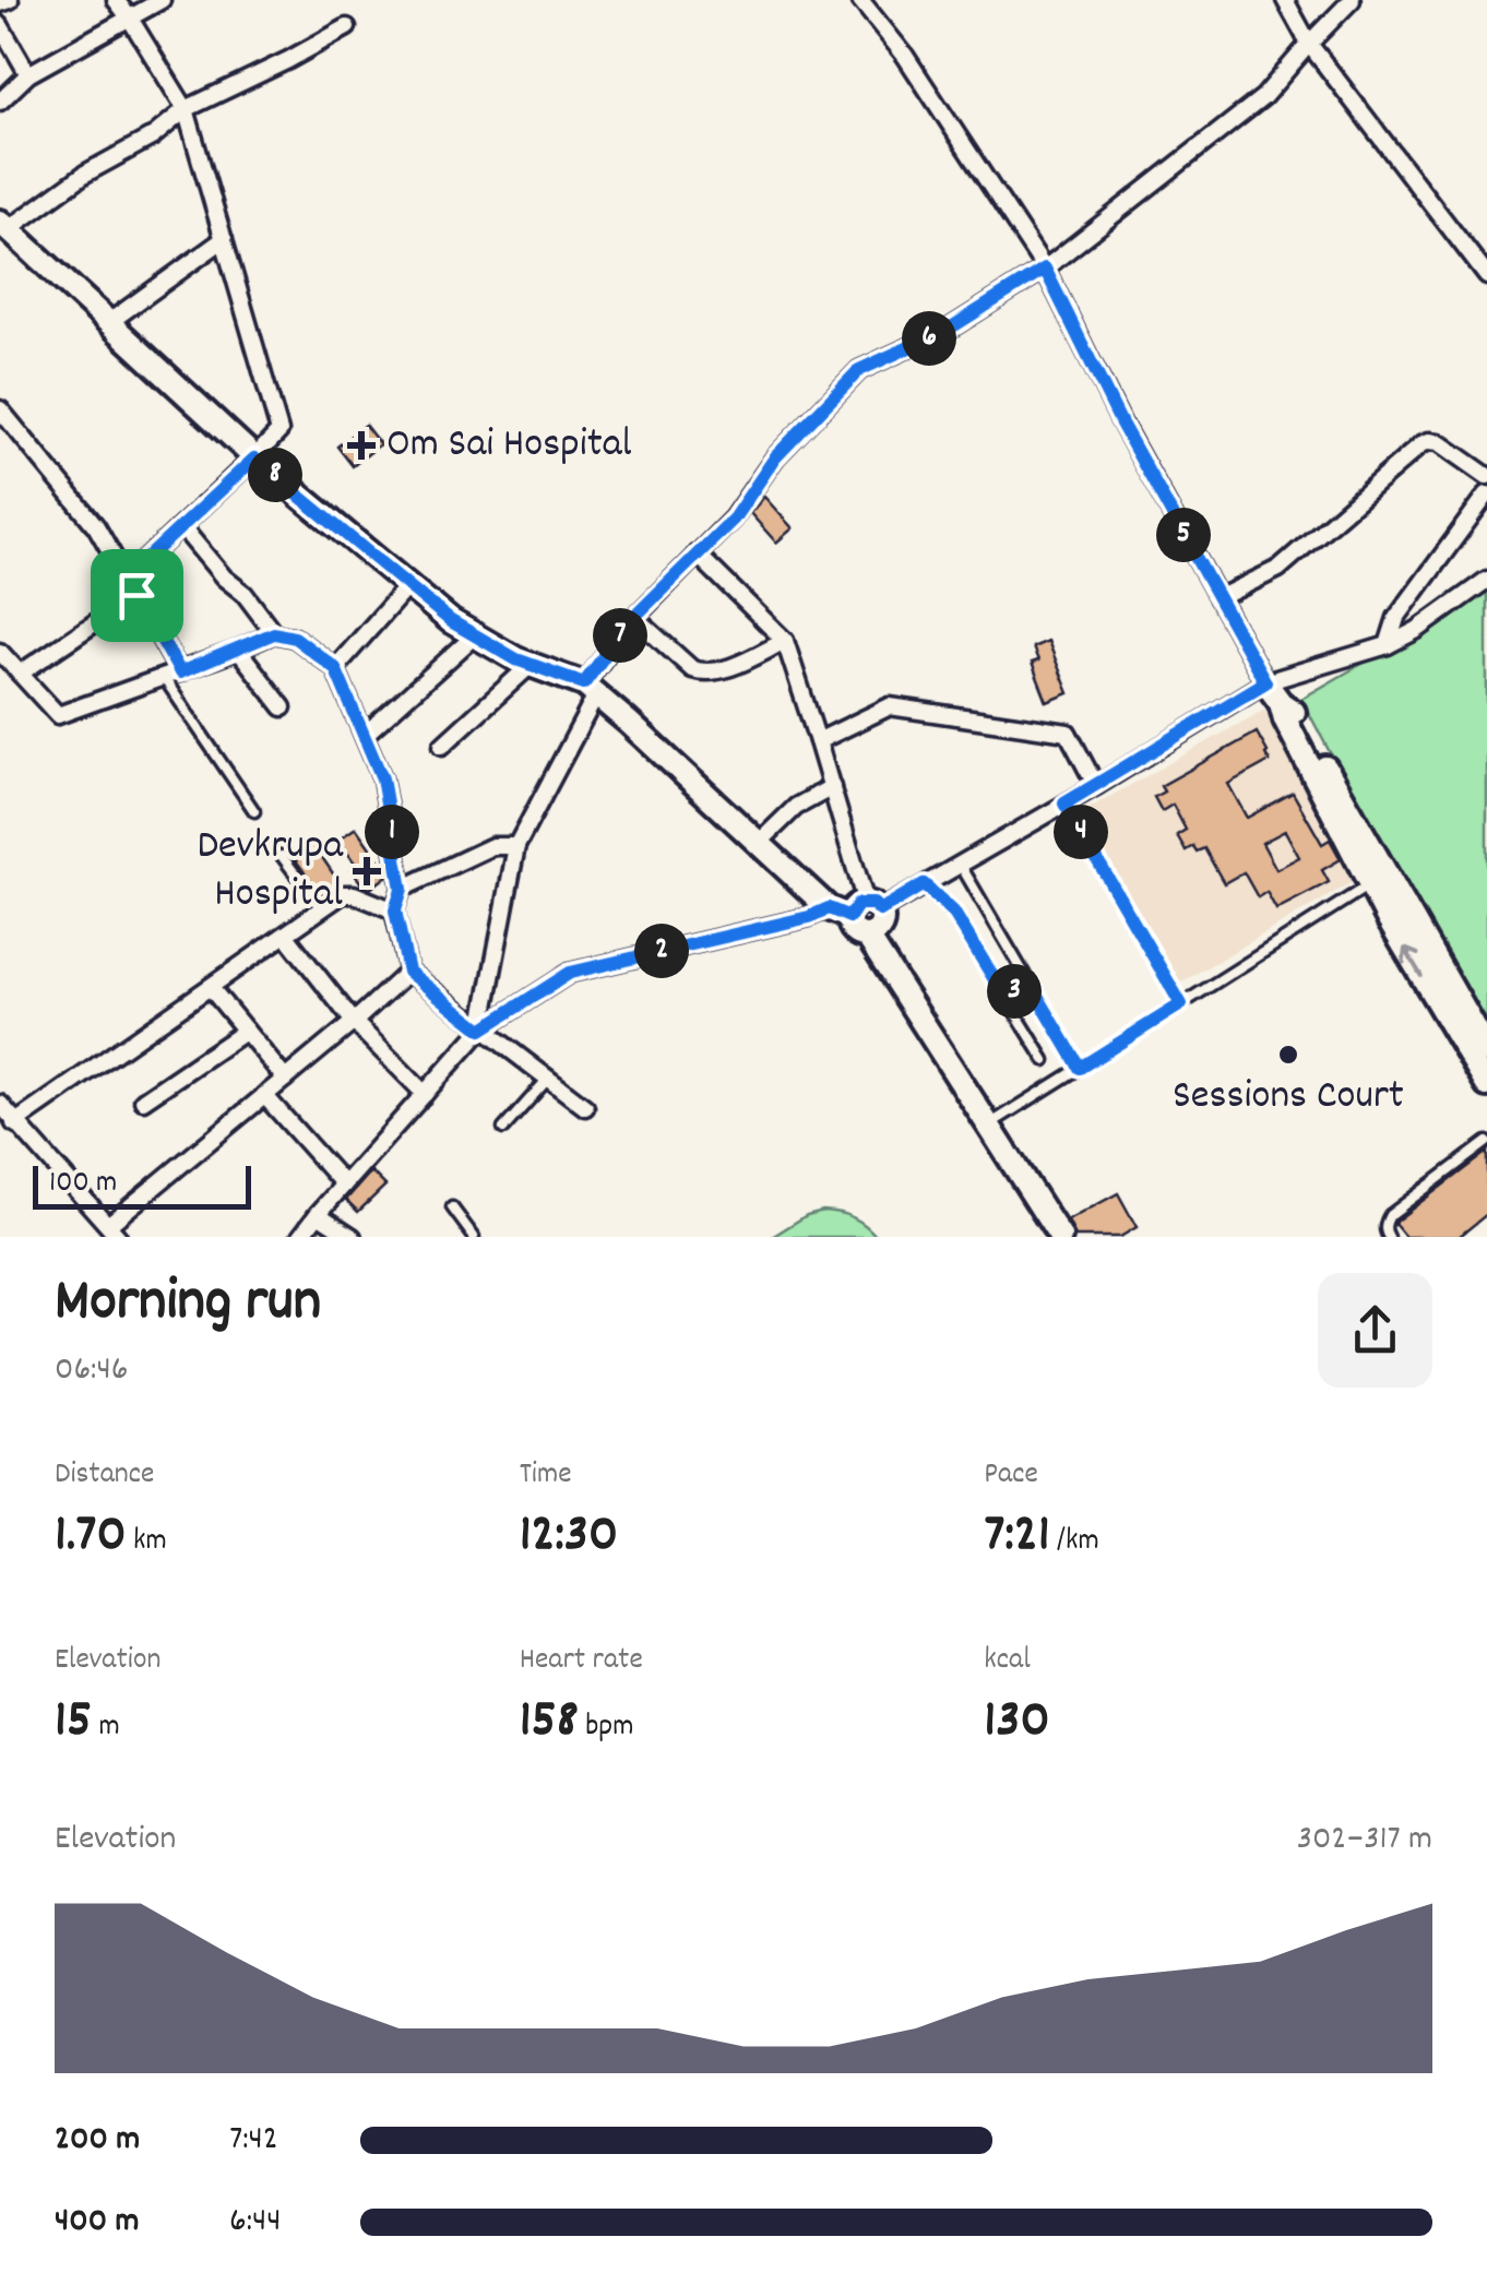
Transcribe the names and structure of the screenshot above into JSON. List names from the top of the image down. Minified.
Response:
{"places":{"health":["Om Sai Hospital","Devkrupa Hospital"],"other":["Sessions Court"]},"scale_bar":"100 m","page":{"pins":["6","8","5","7","1","4","2","3"],"scale":"100 m","heading":["Morning run","06:46"],"stats":[["Distance","1.70 km"],["Time","12:30"],["Pace","7:21 /km"],["Elevation","15 m"],["Heart rate","158 bpm"],["kcal","130"]],"chart":["Elevation","302–317 m"],"list":[{"name":"200 m","note":"7:42"},{"name":"400 m","note":"6:44"}]}}
